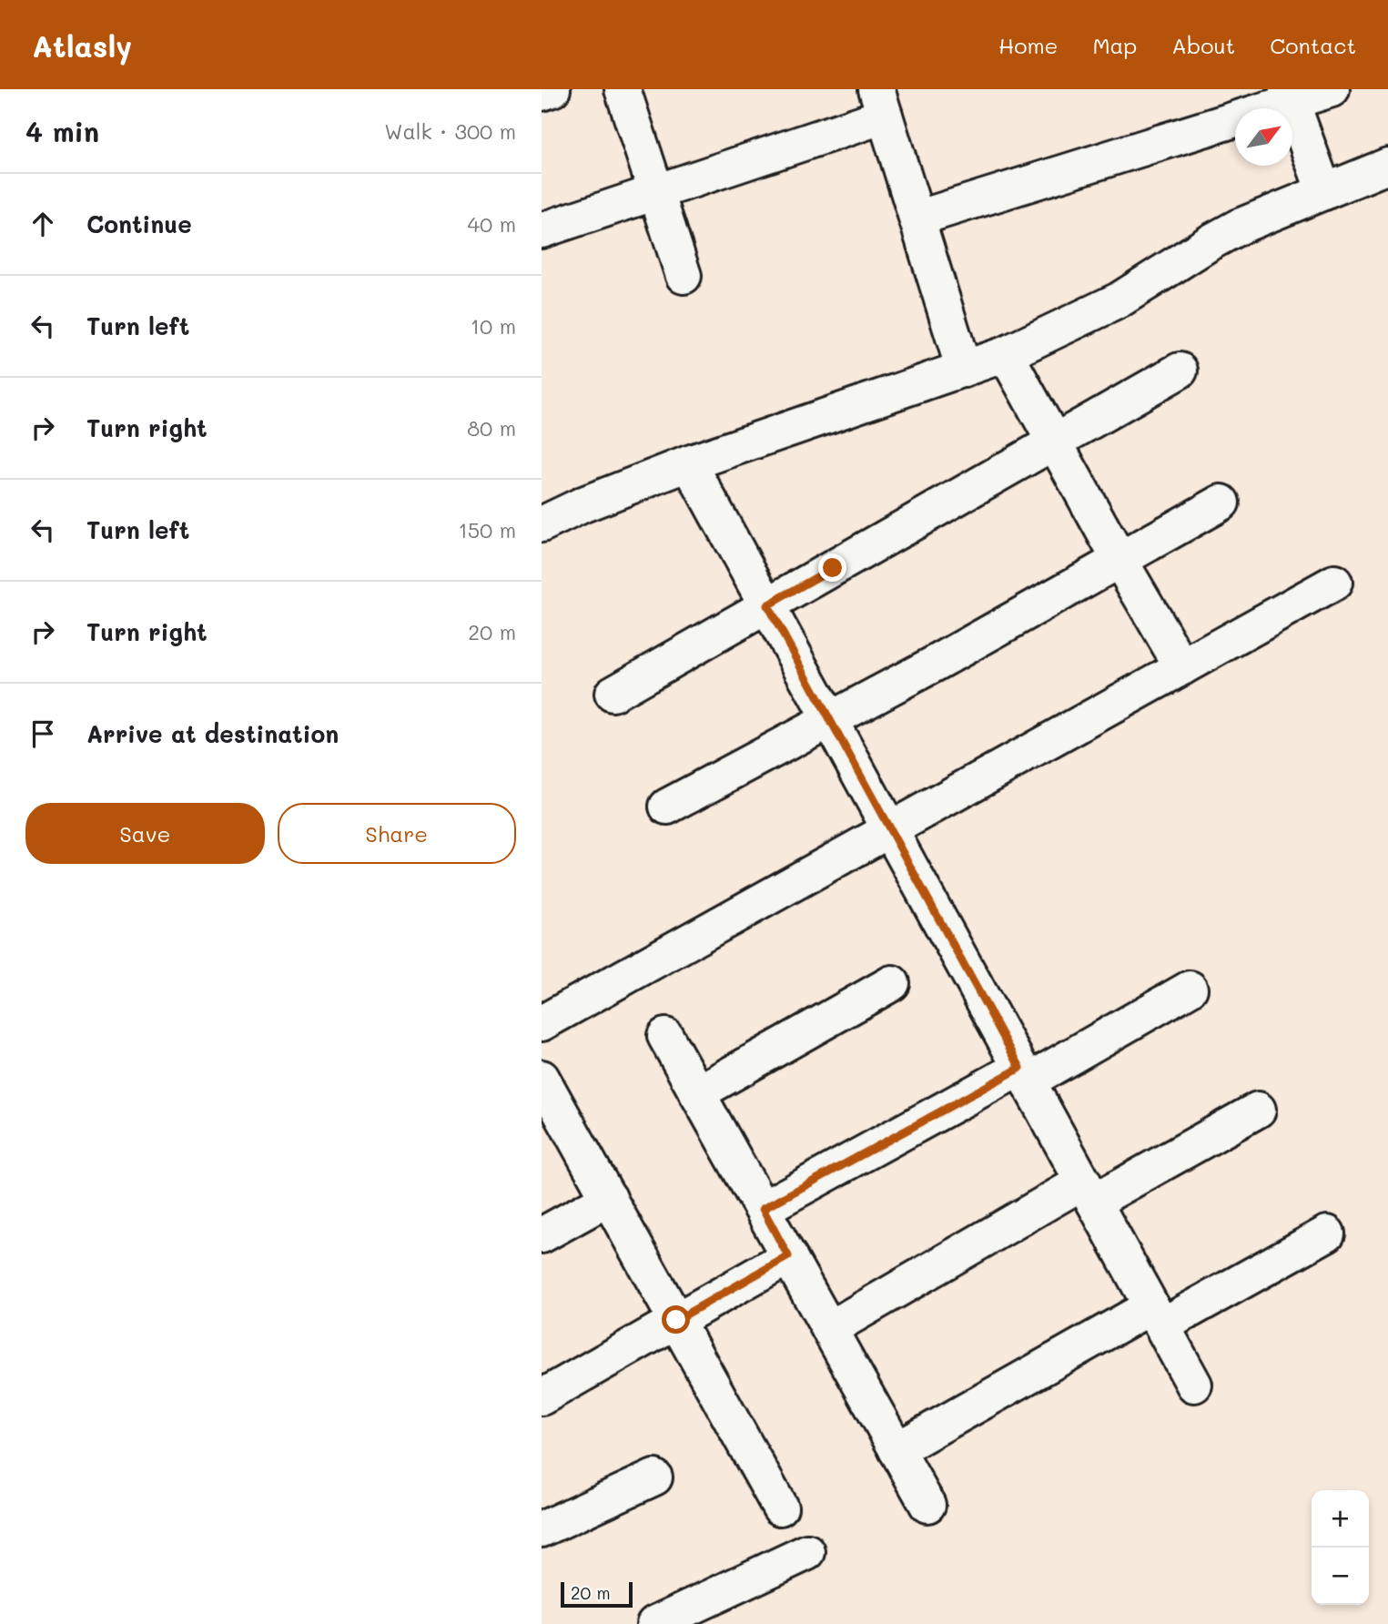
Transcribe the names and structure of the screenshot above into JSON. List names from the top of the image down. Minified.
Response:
{"scale_bar":"20 m","north":"top right","page":{"header":"Atlasly","nav":["Home","Map","About","Contact"],"heading":["4 min","Walk · 300 m"],"list":[["Continue","40 m"],["Turn left","10 m"],["Turn right","80 m"],["Turn left","150 m"],["Turn right","20 m"],"Arrive at destination"],"buttons":["Save","Share"],"map_buttons":["+","−"],"scale":"20 m"}}
